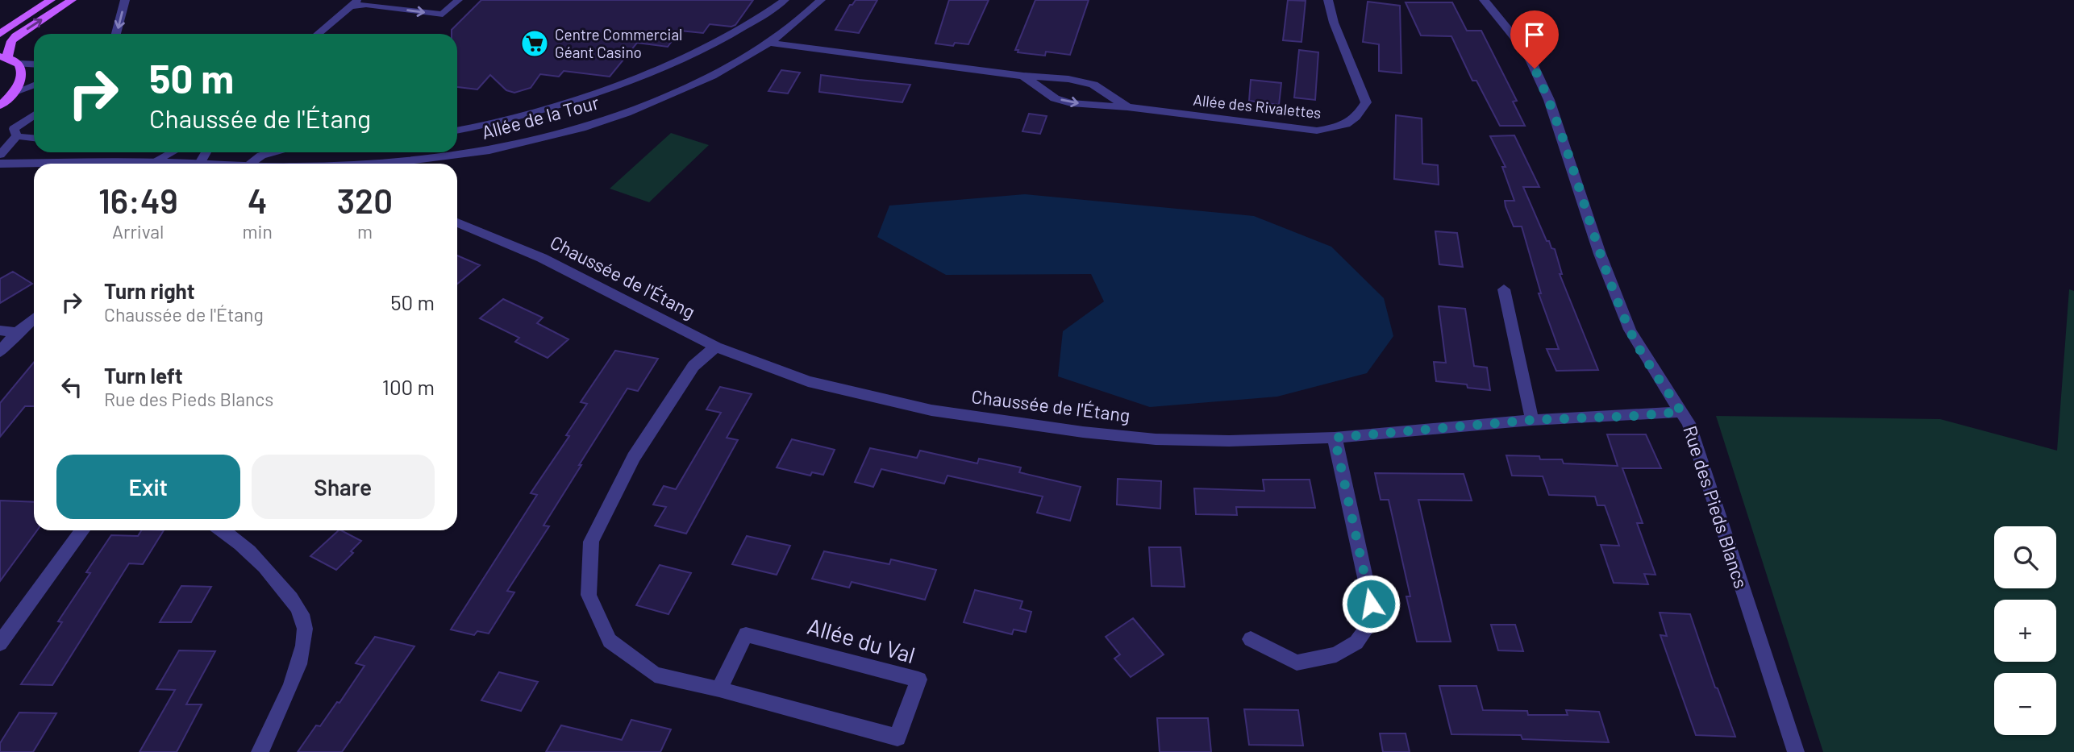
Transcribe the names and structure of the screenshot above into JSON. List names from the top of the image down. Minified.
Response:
{"streets":{"street":["Allée des Rivalettes","Allée de la Tour","Chaussée de l'Étang","Rue des Pieds Blancs","Allée du Val"]},"crossings":[["Allée des Rivalettes","Allée de la Tour"],["Chaussée de l'Étang","Rue des Pieds Blancs"],["Chaussée de l'Étang","Allée du Val"]],"places":{"supermarket":["Centre Commercial Géant Casino"]},"page":{"turn":["50 m","Chaussée de l'Étang"],"eta":["16:49","Arrival","4","min","320","m"],"list":[{"name":"Turn right","note":"Chaussée de l'Étang","value":"50 m"},{"name":"Turn left","note":"Rue des Pieds Blancs","value":"100 m"}],"buttons":["Exit","Share"],"map_buttons":["+","−"]}}
